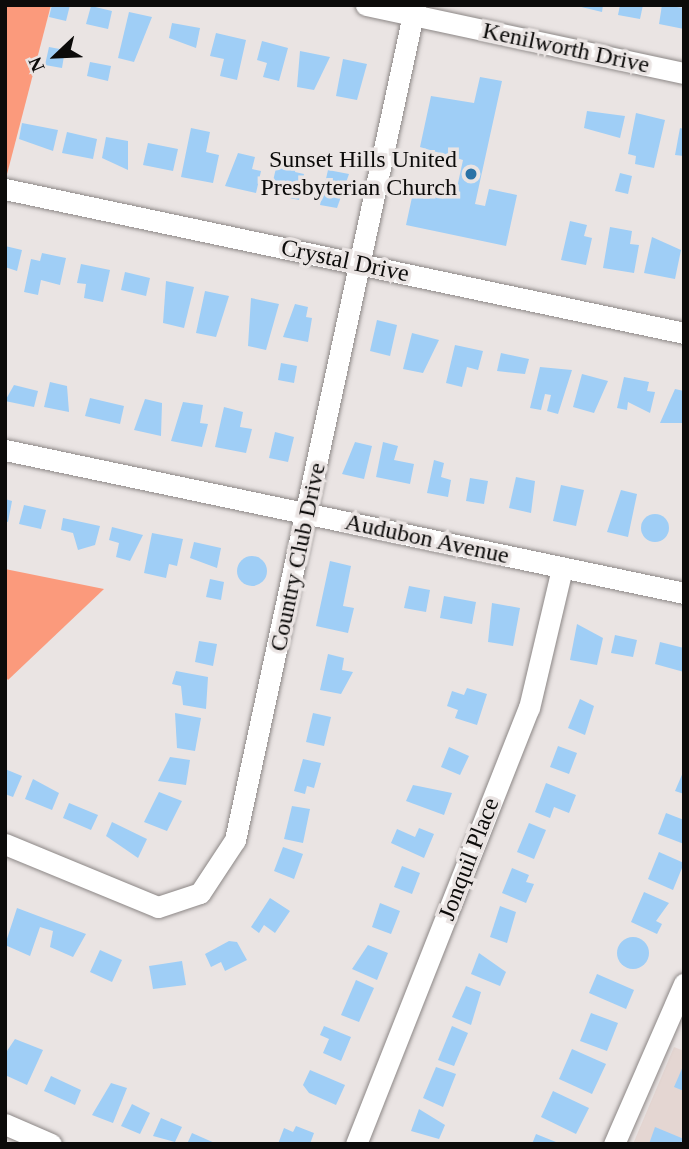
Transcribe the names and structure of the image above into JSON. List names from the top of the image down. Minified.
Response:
{"streets":{"street":["Kenilworth Drive","Crystal Drive","Audubon Avenue","Country Club Drive","Jonquil Place"]},"crossings":[["Kenilworth Drive","Country Club Drive"],["Crystal Drive","Country Club Drive"],["Audubon Avenue","Country Club Drive"],["Audubon Avenue","Jonquil Place"]],"places":["Sunset Hills United Presbyterian Church"],"north":"bottom left"}
